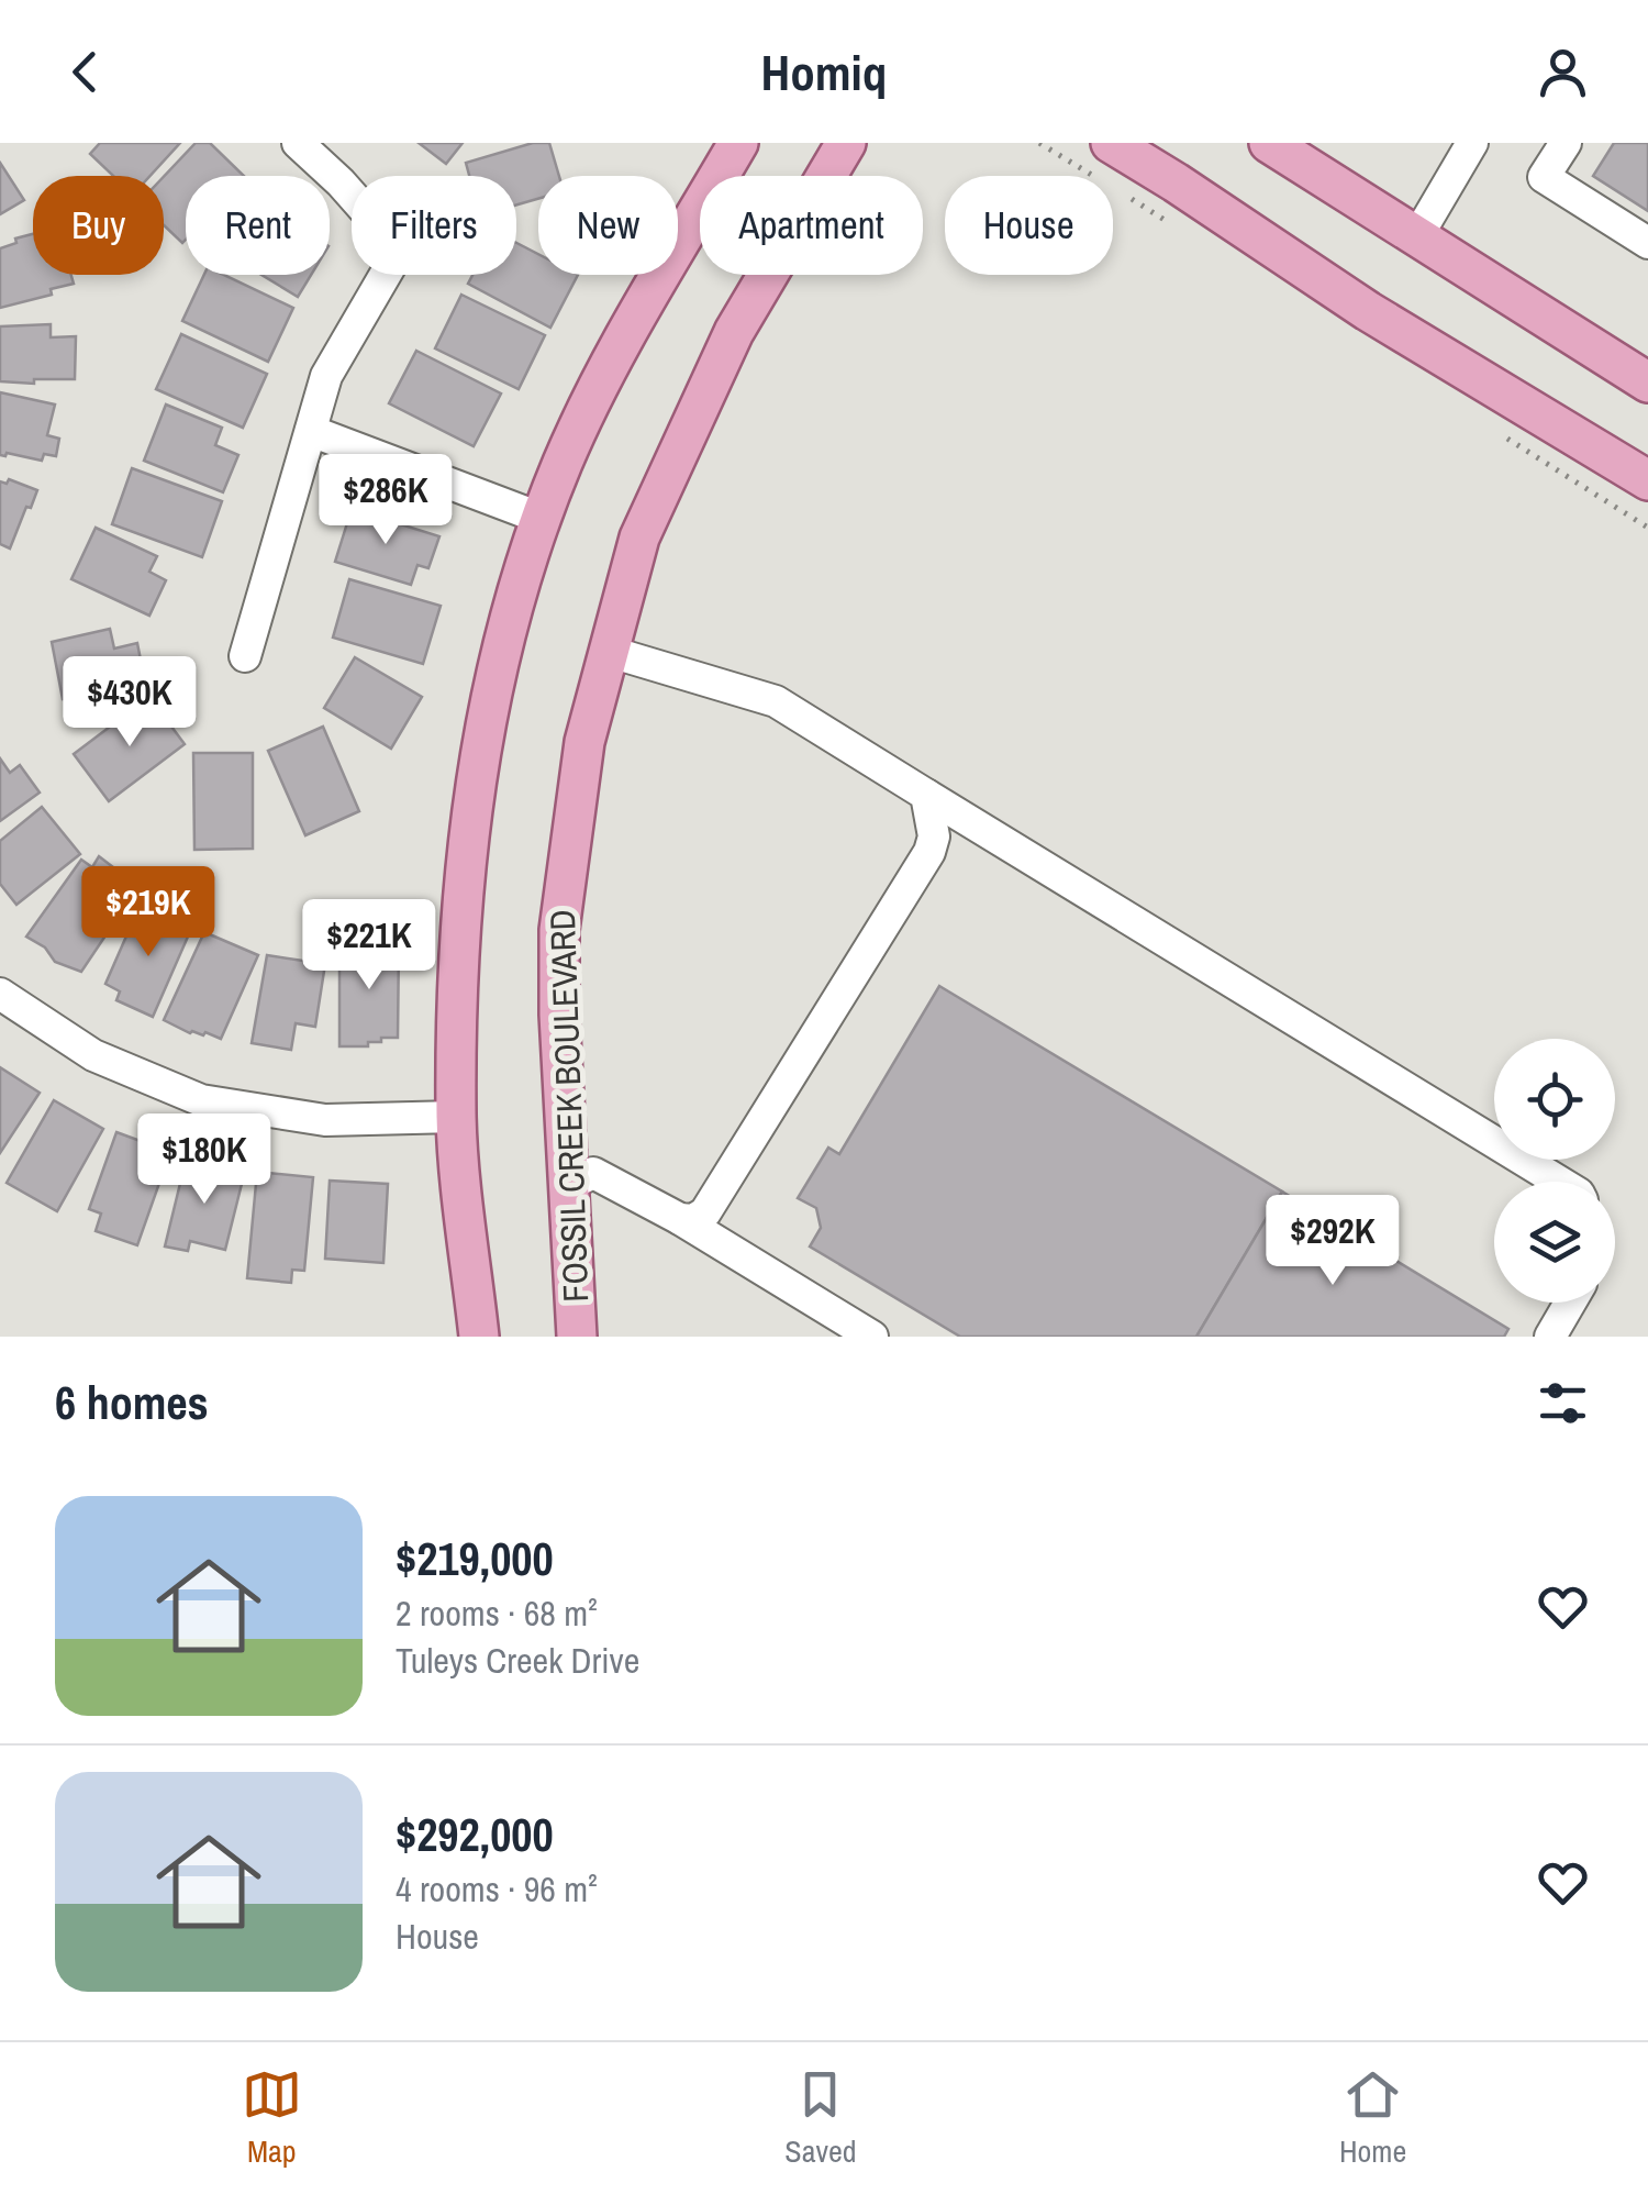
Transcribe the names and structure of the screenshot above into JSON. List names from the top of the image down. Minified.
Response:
{"streets":{"main road":["FOSSIL CREEK BOULEVARD"]},"page":{"header":"Homiq","chip":["Buy","Rent","Filters","New","Apartment","House"],"price":["$286K","$430K","$219K","$221K","$180K","$292K"],"heading":"6 homes","list":[{"name":"$219,000","note":"2 rooms · 68 m² · Tuleys Creek Drive"},{"name":"$292,000","note":"4 rooms · 96 m² · House"}],"tabs":["Map","Saved","Home"]}}
